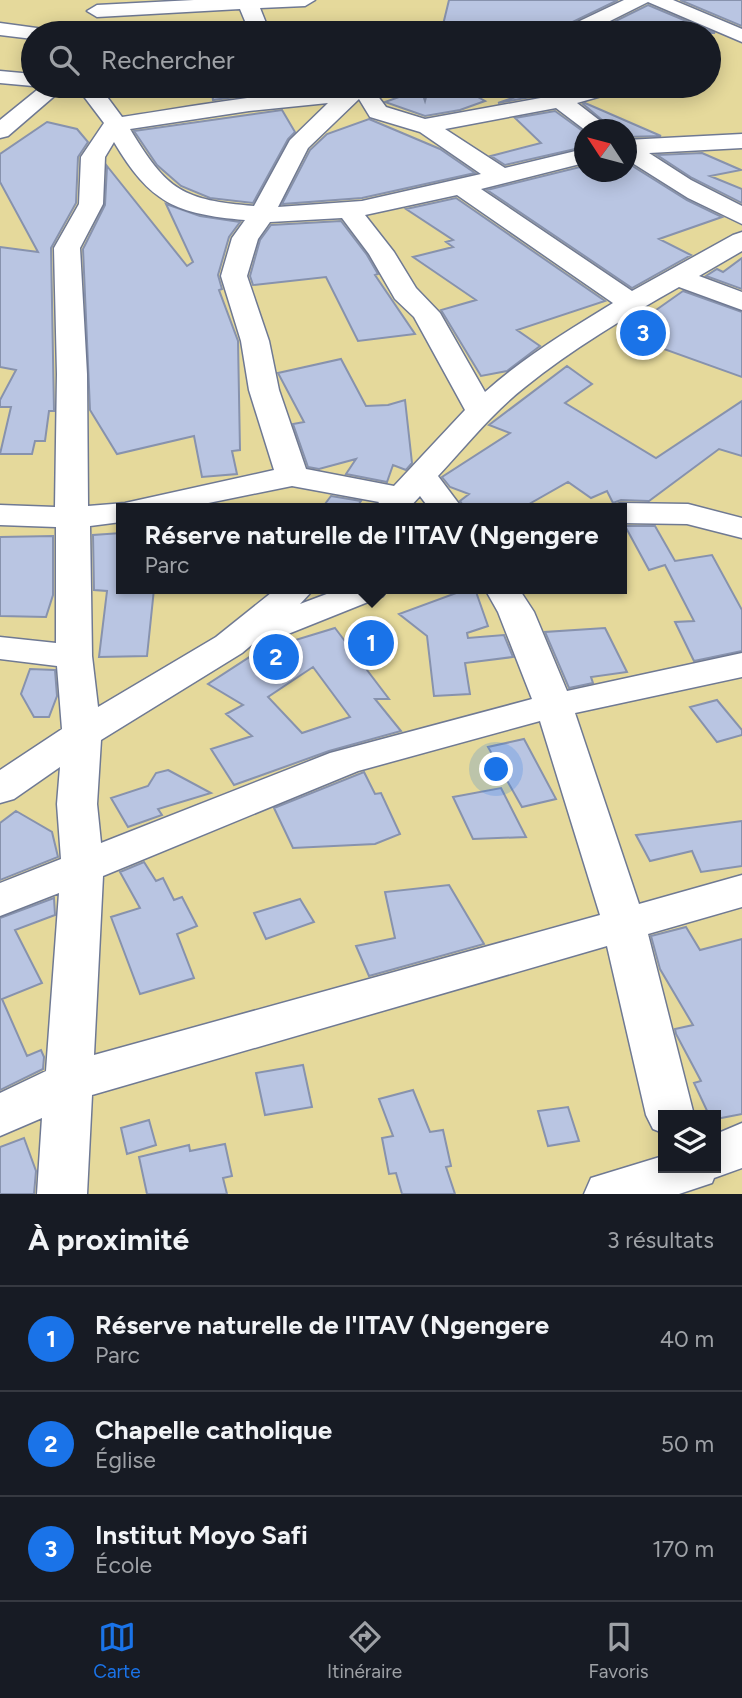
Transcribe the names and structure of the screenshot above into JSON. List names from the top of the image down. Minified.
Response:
{"north":"top left","page":{"search":"Rechercher","pins":["3","1","2"],"popup":["Réserve naturelle de l'ITAV (Ngengere","Parc"],"heading":["À proximité","3 résultats"],"list":[{"mark":"1","name":"Réserve naturelle de l'ITAV (Ngengere","note":"Parc","value":"40 m"},{"mark":"2","name":"Chapelle catholique","note":"Église","value":"50 m"},{"mark":"3","name":"Institut Moyo Safi","note":"École","value":"170 m"}],"nav":["Carte","Itinéraire","Favoris"]}}
